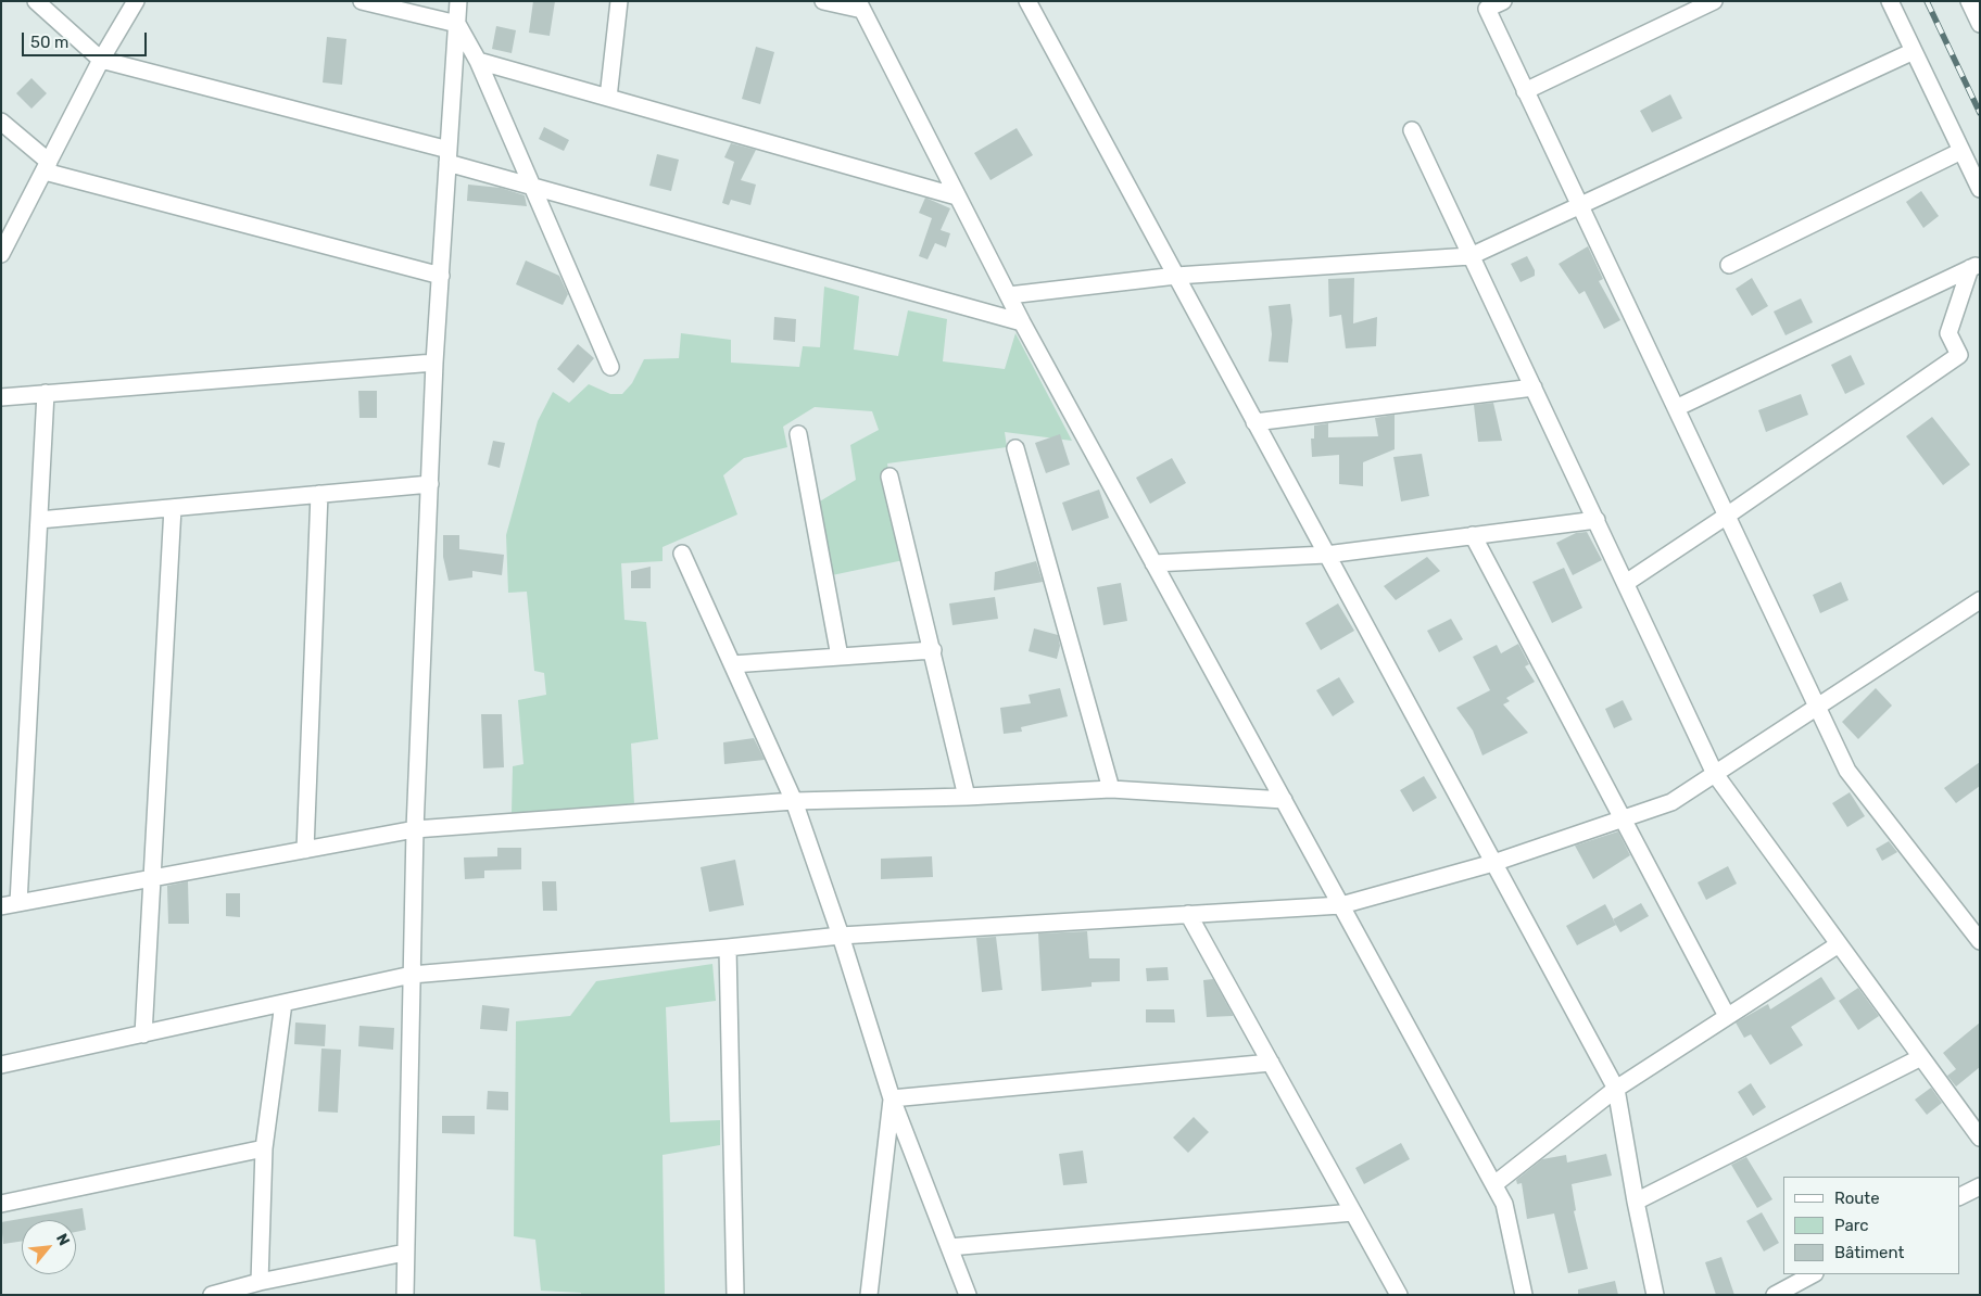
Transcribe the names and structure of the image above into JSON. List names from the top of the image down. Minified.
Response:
{"legend":["Route","Parc","Bâtiment"],"scale_bar":"50 m","north":"top right"}
